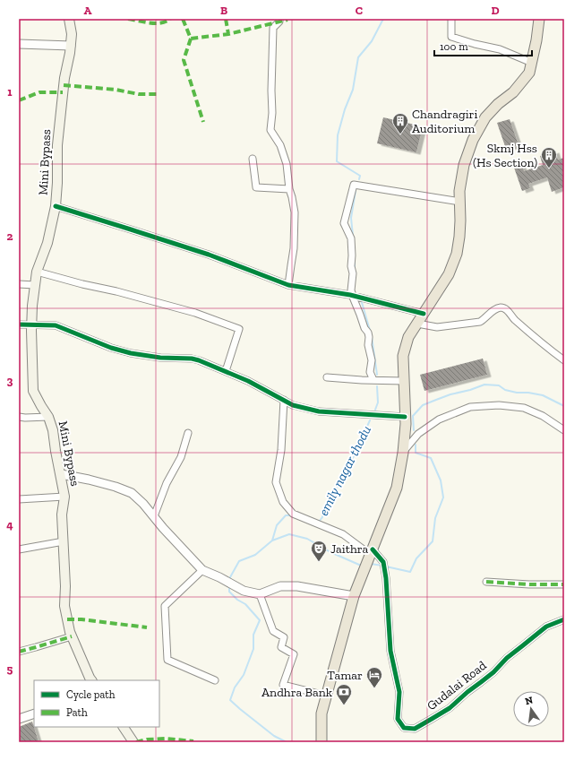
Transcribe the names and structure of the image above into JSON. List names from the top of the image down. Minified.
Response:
{"streets":{"main road":["Mini Bypass"],"street":["Gudalai Road"]},"water":["emily nagar thodu"],"places":{"building":["Chandragiri Auditorium","Skmj Hss (Hs Section)"],"theatre":["Jaithra"],"hotel":["Tamar"],"bank":["Andhra Bank"]},"legend":["Cycle path","Path"],"scale_bar":"100 m","north":"top","grid":{"columns":["A","B","C","D"],"rows":["1","2","3","4","5"]}}
